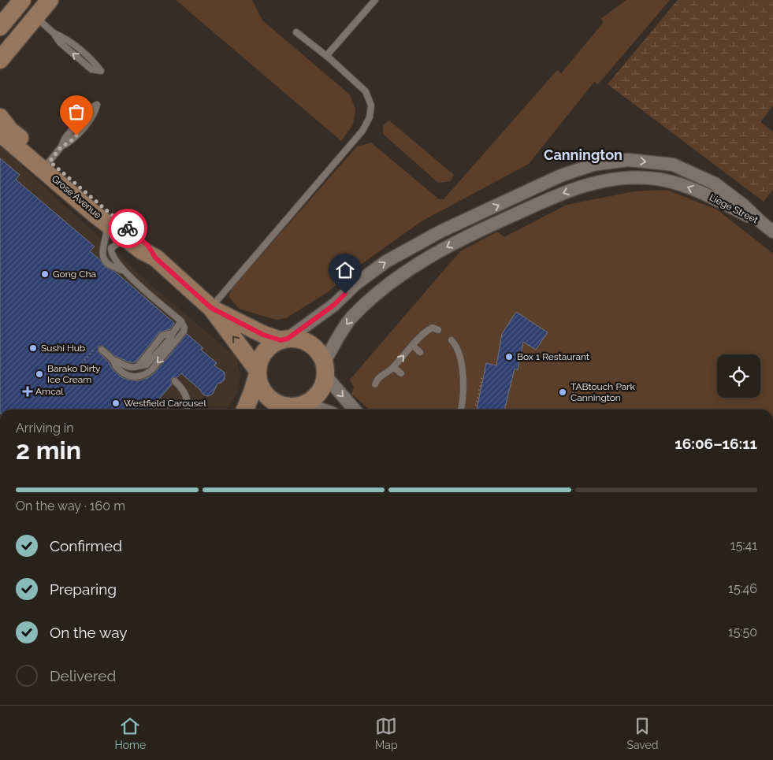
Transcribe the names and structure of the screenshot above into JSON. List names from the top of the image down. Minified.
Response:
{"streets":{"street":["Grose Avenue","Liege Street"]},"crossings":[["Grose Avenue","Liege Street"]],"districts":["Cannington"],"places":{"other":["Gong Cha","Sushi Hub","Box 1 Restaurant","Barako Dirty Ice Cream","TABtouch Park Cannington","Westfield Carousel"],"health":["Amcal"]},"page":{"heading":["2 min","Arriving in","16:06–16:11"],"bar":"On the way · 160 m","list":[["Confirmed","15:41"],["Preparing","15:46"],["On the way","15:50"],"Delivered"],"tabs":["Home","Map","Saved"]}}
